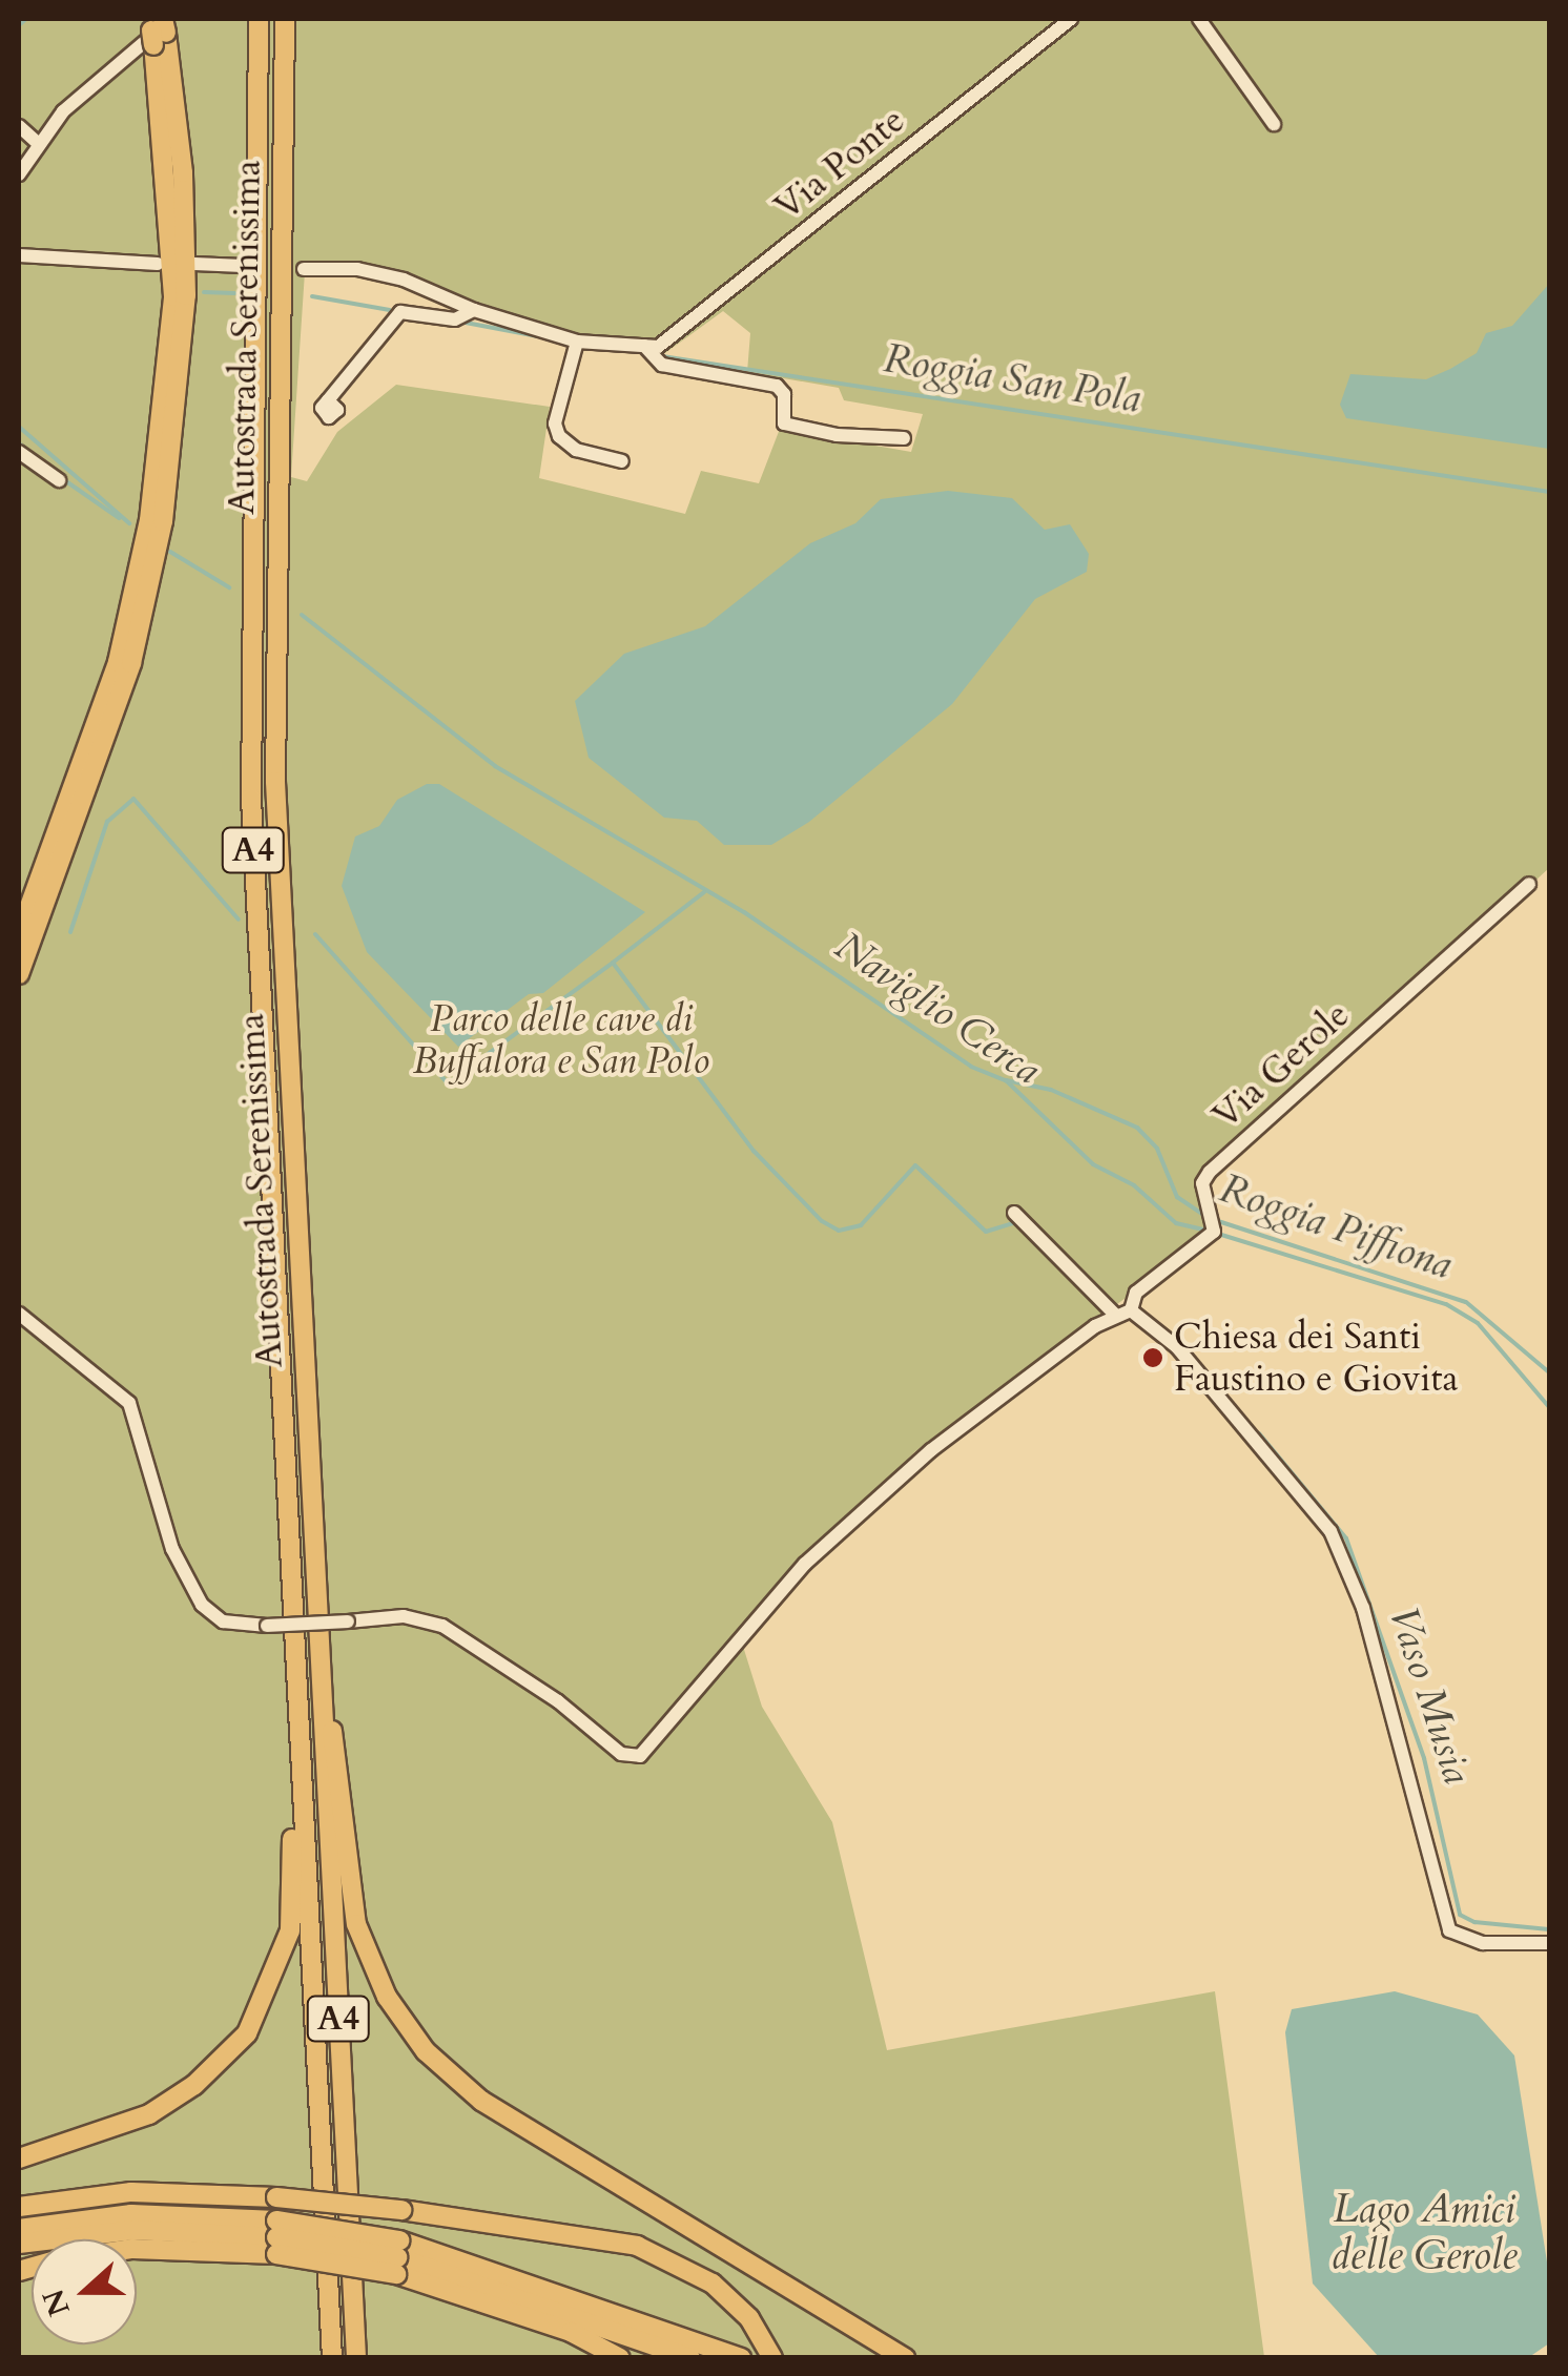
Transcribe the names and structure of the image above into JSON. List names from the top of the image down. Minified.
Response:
{"streets":{"highway":["Autostrada Serenissima","A4"],"street":["Via Ponte","Via Gerole"]},"water":["Roggia San Pola","Naviglio Cerca","Roggia Piffiona","Vaso Musia","Lago Amici delle Gerole"],"parks":["Parco delle cave di Buffalora e San Polo"],"places":["Chiesa dei Santi Faustino e Giovita"],"north":"left"}
